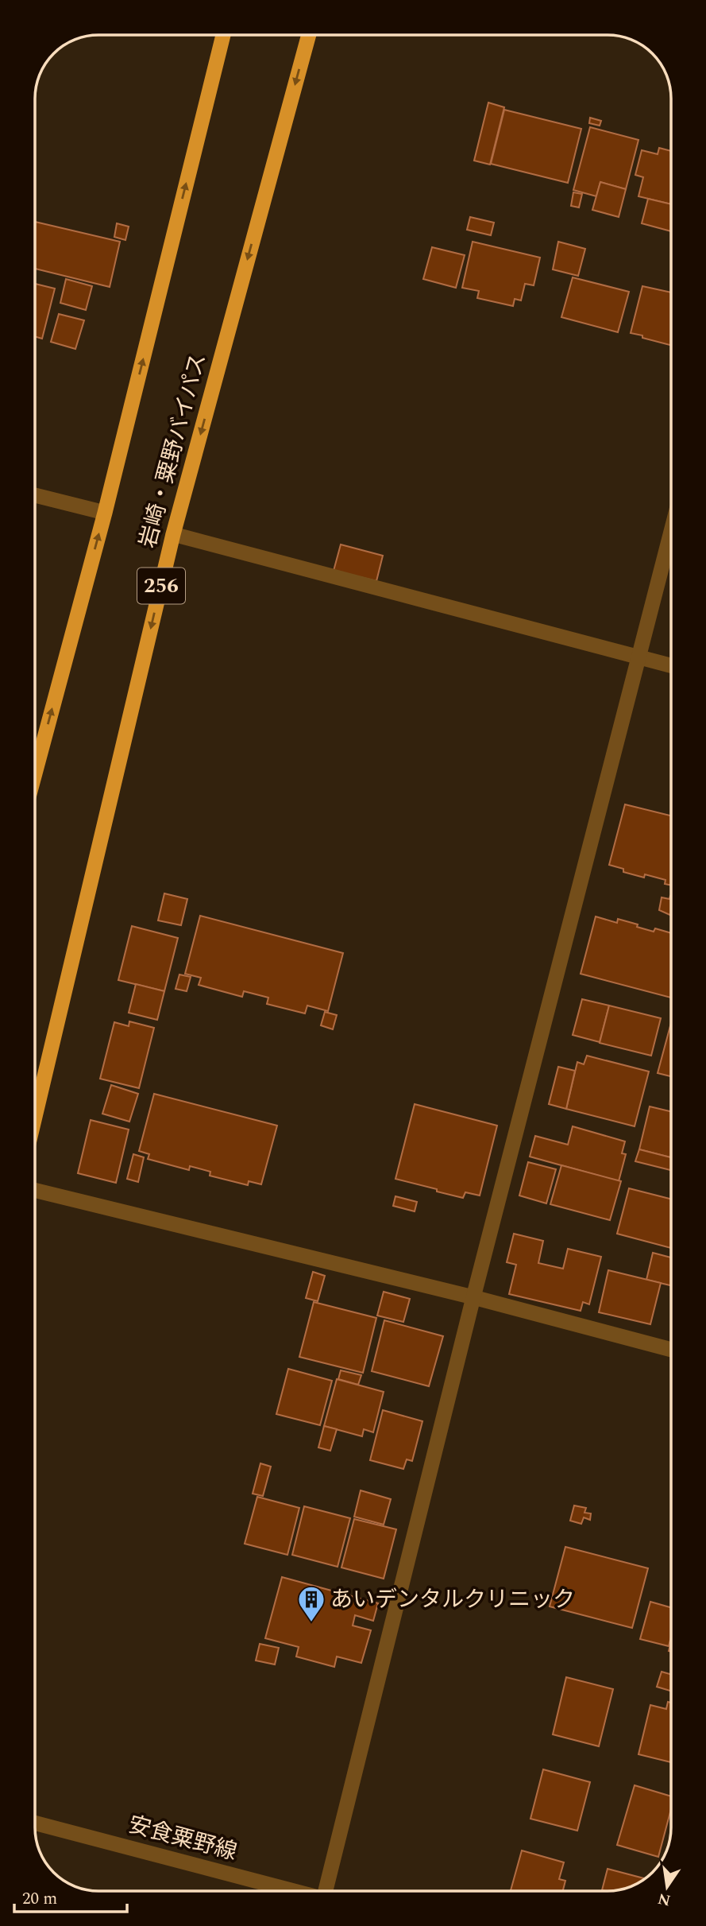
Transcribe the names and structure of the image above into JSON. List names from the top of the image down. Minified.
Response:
{"streets":{"highway":["岩崎・粟野バイパス","256"],"street":["安食粟野線"]},"places":{"building":["あいデンタルクリニック"]},"scale_bar":"20 m","north":"bottom"}
